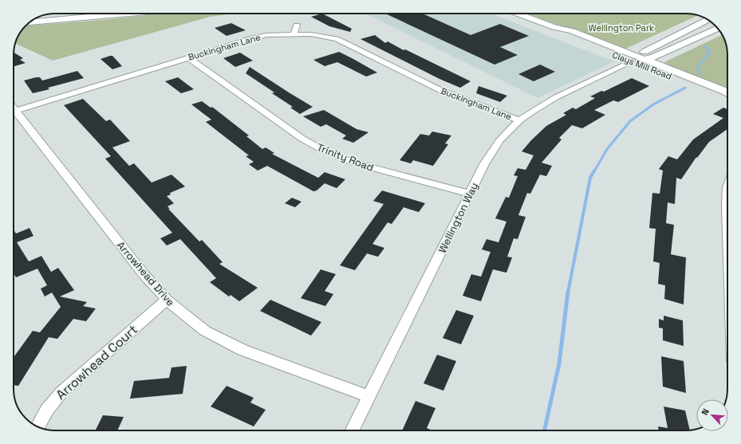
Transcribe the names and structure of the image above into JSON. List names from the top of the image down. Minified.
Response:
{"streets":{"main road":["Clays Mill Road","Wellington Way"],"street":["Buckingham Lane","Trinity Road","Arrowhead Drive","Arrowhead Court"]},"crossings":[["Buckingham Lane","Trinity Road"],["Buckingham Lane","Wellington Way"],["Clays Mill Road","Wellington Way"],["Trinity Road","Wellington Way"],["Wellington Way","Arrowhead Drive"],["Arrowhead Drive","Arrowhead Court"]],"parks":["Wellington Park"],"north":"top left"}
